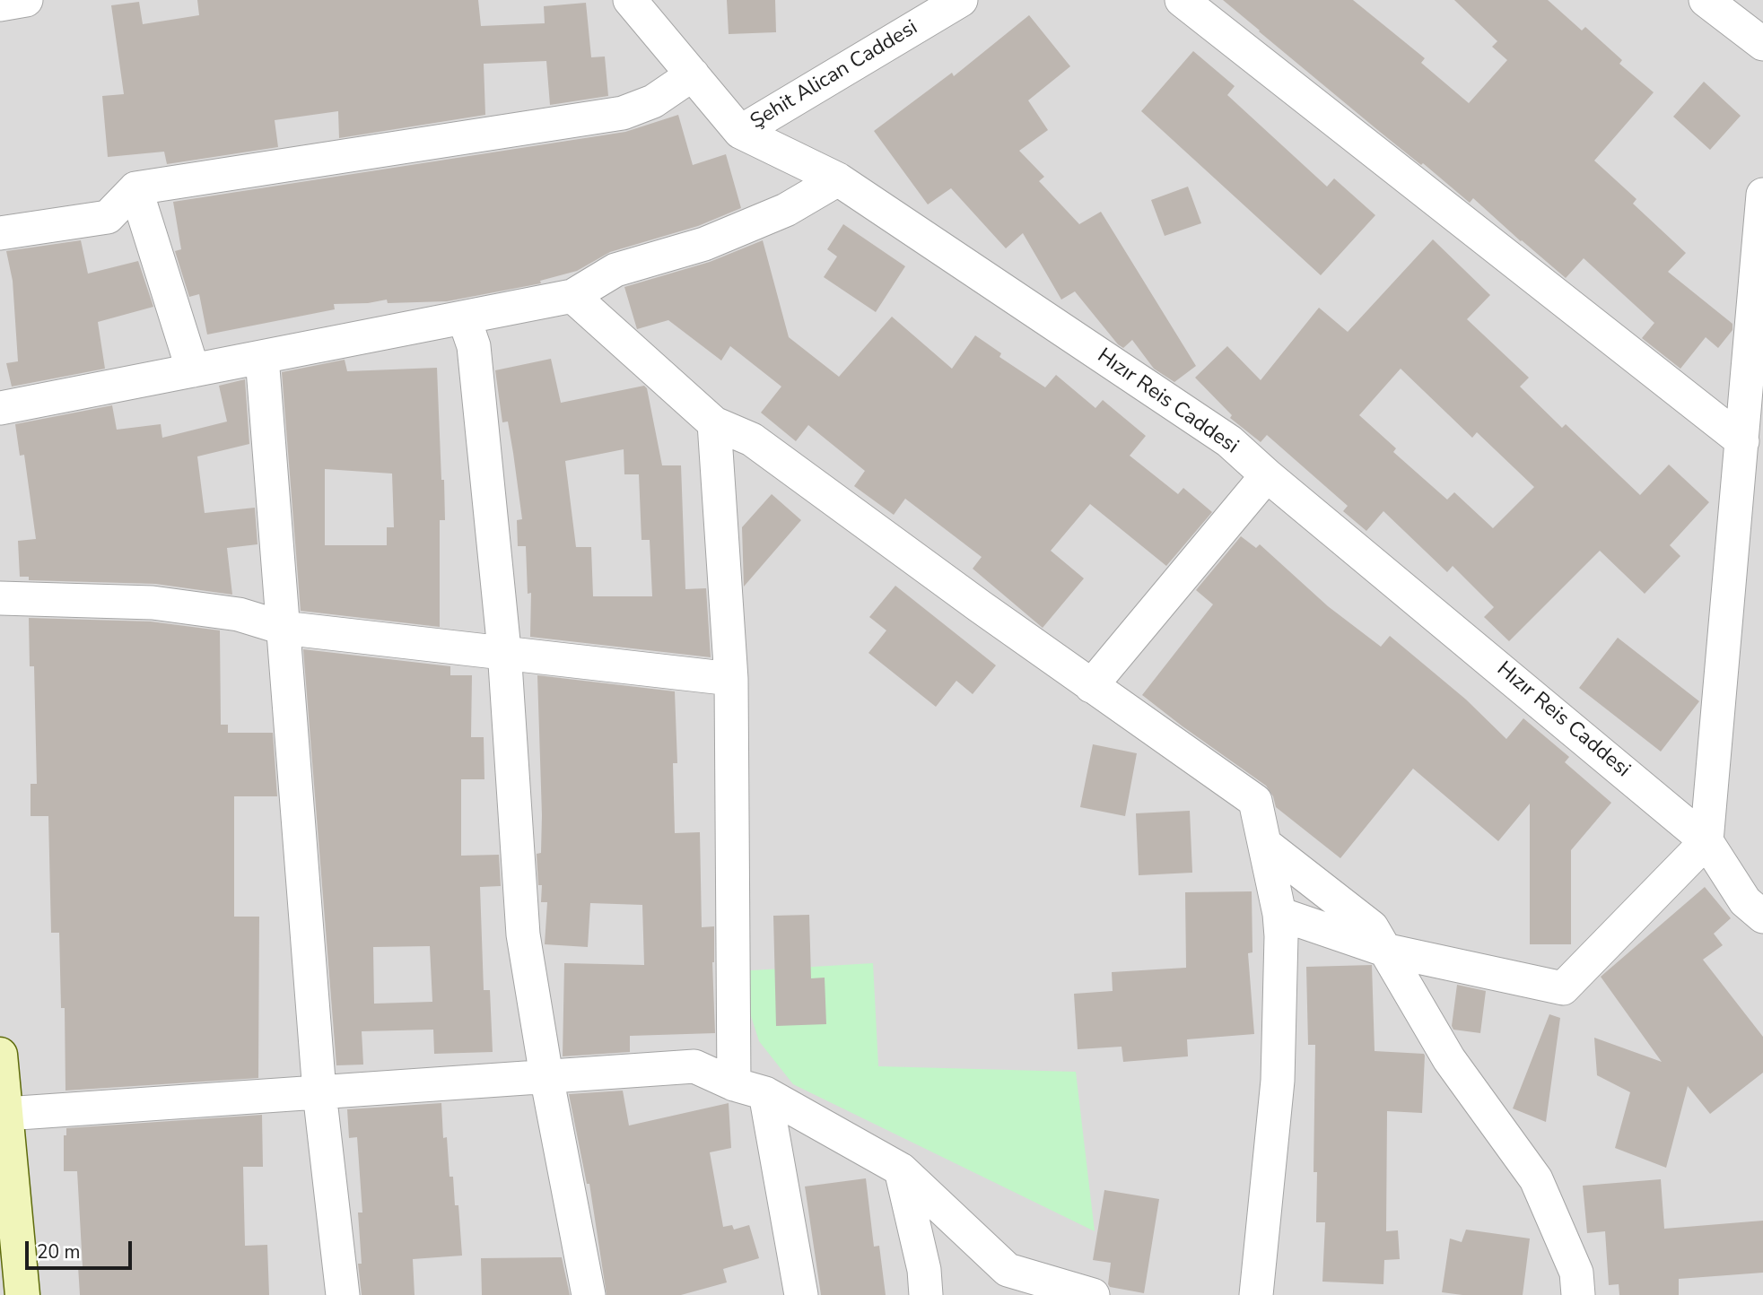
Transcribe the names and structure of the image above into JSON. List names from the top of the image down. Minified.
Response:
{"streets":{"street":["Şehit Alican Caddesi","Hızır Reis Caddesi"]},"crossings":[["Şehit Alican Caddesi","Hızır Reis Caddesi"]],"scale_bar":"20 m"}
